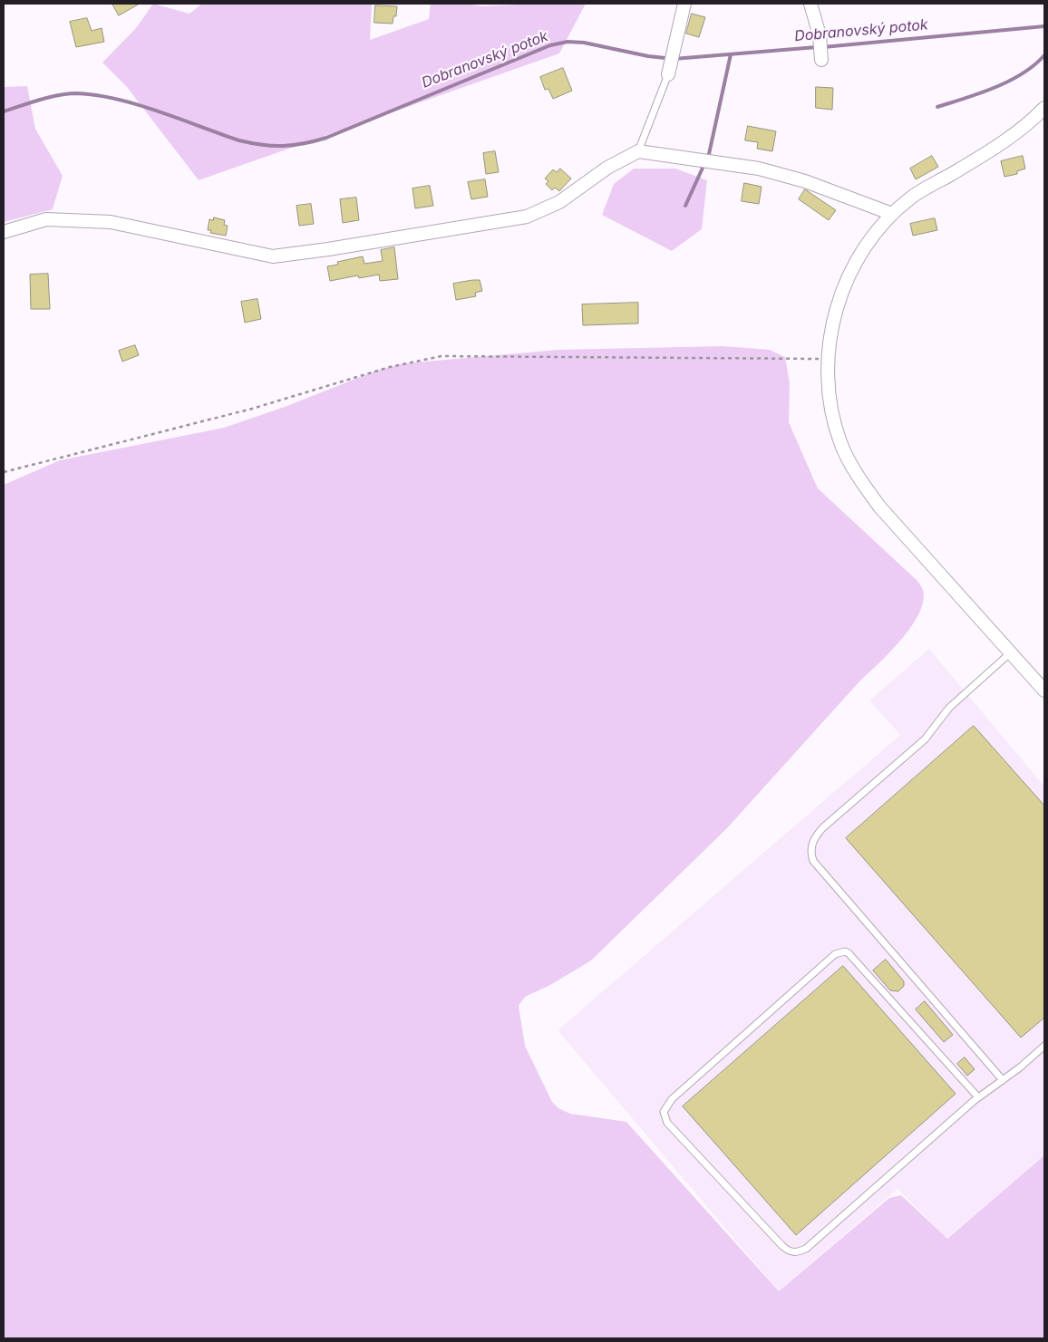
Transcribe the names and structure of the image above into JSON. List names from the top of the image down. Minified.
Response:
{"water":["Dobranovský potok"]}
